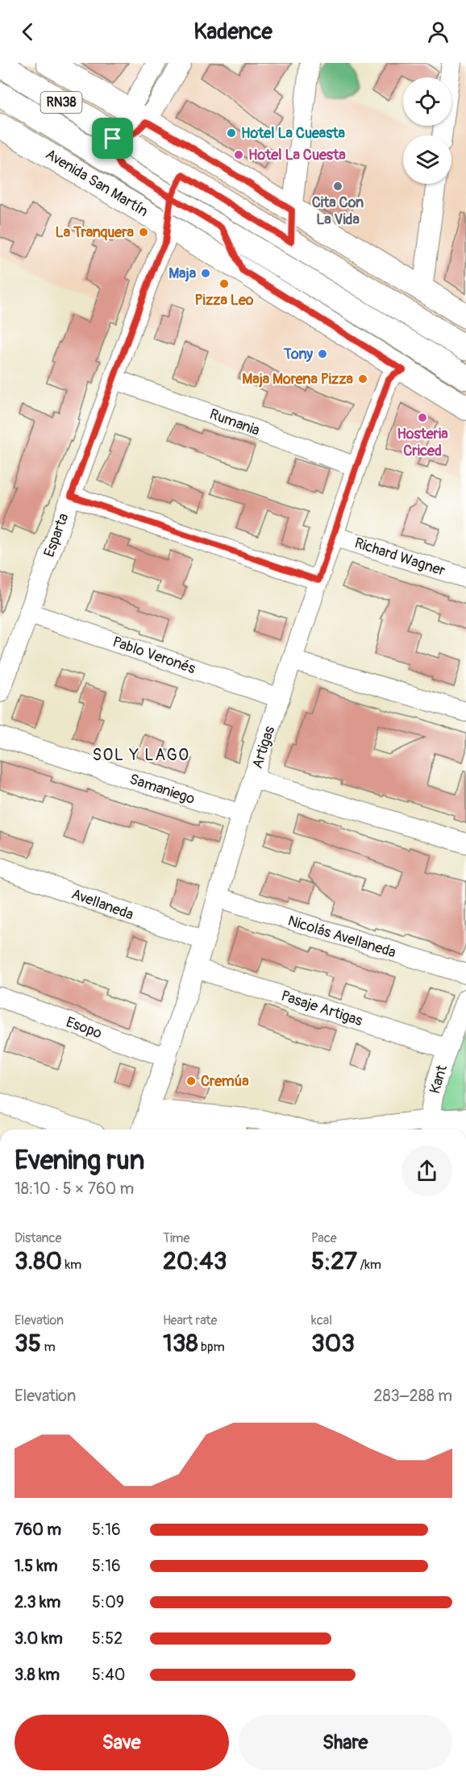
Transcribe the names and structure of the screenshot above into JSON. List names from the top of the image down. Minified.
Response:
{"streets":{"main road":["RN38","Avenida San Martín"],"street":["Rumania","Esparta","Richard Wagner","Pablo Veronés","Artigas","Samaniego","Avellaneda","Nicolás Avellaneda","Pasaje Artigas","Esopo","Kant"]},"crossings":[["RN38","Avenida San Martín"],["RN38","Artigas"],["Avenida San Martín","Esparta"],["Avenida San Martín","Artigas"],["Rumania","Esparta"],["Rumania","Artigas"],["Esparta","Pablo Veronés"],["Richard Wagner","Artigas"],["Pablo Veronés","Artigas"],["Artigas","Samaniego"],["Artigas","Avellaneda"],["Artigas","Nicolás Avellaneda"],["Artigas","Pasaje Artigas"],["Artigas","Esopo"],["Pasaje Artigas","Kant"]],"districts":["SOL Y LAGO"],"places":["Hotel La Cueasta","Hotel La Cuesta","Cita Con La Vida","La Tranquera","Maja","Pizza Leo","Tony","Maja Morena Pizza","Hosteria Criced","Cremúa"],"page":{"header":"Kadence","heading":["Evening run","18:10 · 5 × 760 m"],"stats":[["Distance","3.80 km"],["Time","20:43"],["Pace","5:27 /km"],["Elevation","35 m"],["Heart rate","138 bpm"],["kcal","303"]],"chart":["Elevation","283–288 m"],"list":[{"name":"760 m","note":"5:16"},{"name":"1.5 km","note":"5:16"},{"name":"2.3 km","note":"5:09"},{"name":"3.0 km","note":"5:52"},{"name":"3.8 km","note":"5:40"}],"buttons":["Save","Share"]}}
